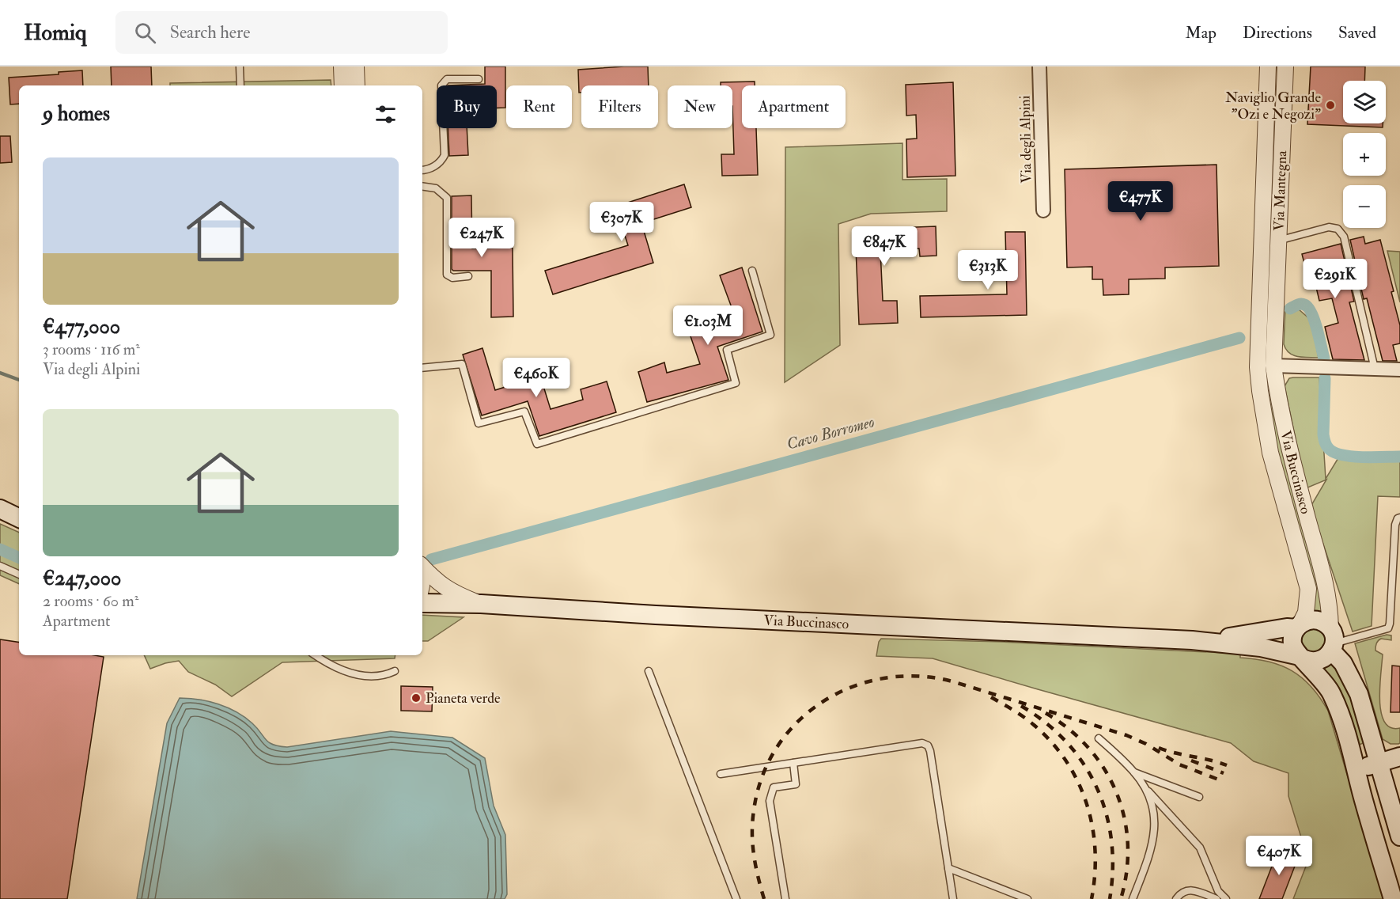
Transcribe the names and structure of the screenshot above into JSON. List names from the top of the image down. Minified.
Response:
{"streets":{"main road":["Via Buccinasco"],"street":["Via degli Alpini","Via Mantegna"]},"crossings":[["Via Mantegna","Via Buccinasco"]],"water":["Cavo Borromeo"],"places":["Naviglio Grande \"Ozi e Negozi\"","Pianeta verde"],"page":{"header":"Homiq","search":"Search here","nav":["Map","Directions","Saved"],"map_buttons":["+","−"],"chip":["Buy","Rent","Filters","New","Apartment"],"heading":"9 homes","list":[{"name":"€477,000","note":"3 rooms · 116 m² · Via degli Alpini"},{"name":"€247,000","note":"2 rooms · 60 m² · Apartment"}],"price":["€477K","€307K","€247K","€847K","€313K","€291K","€1.03M","€460K","€407K"]}}
